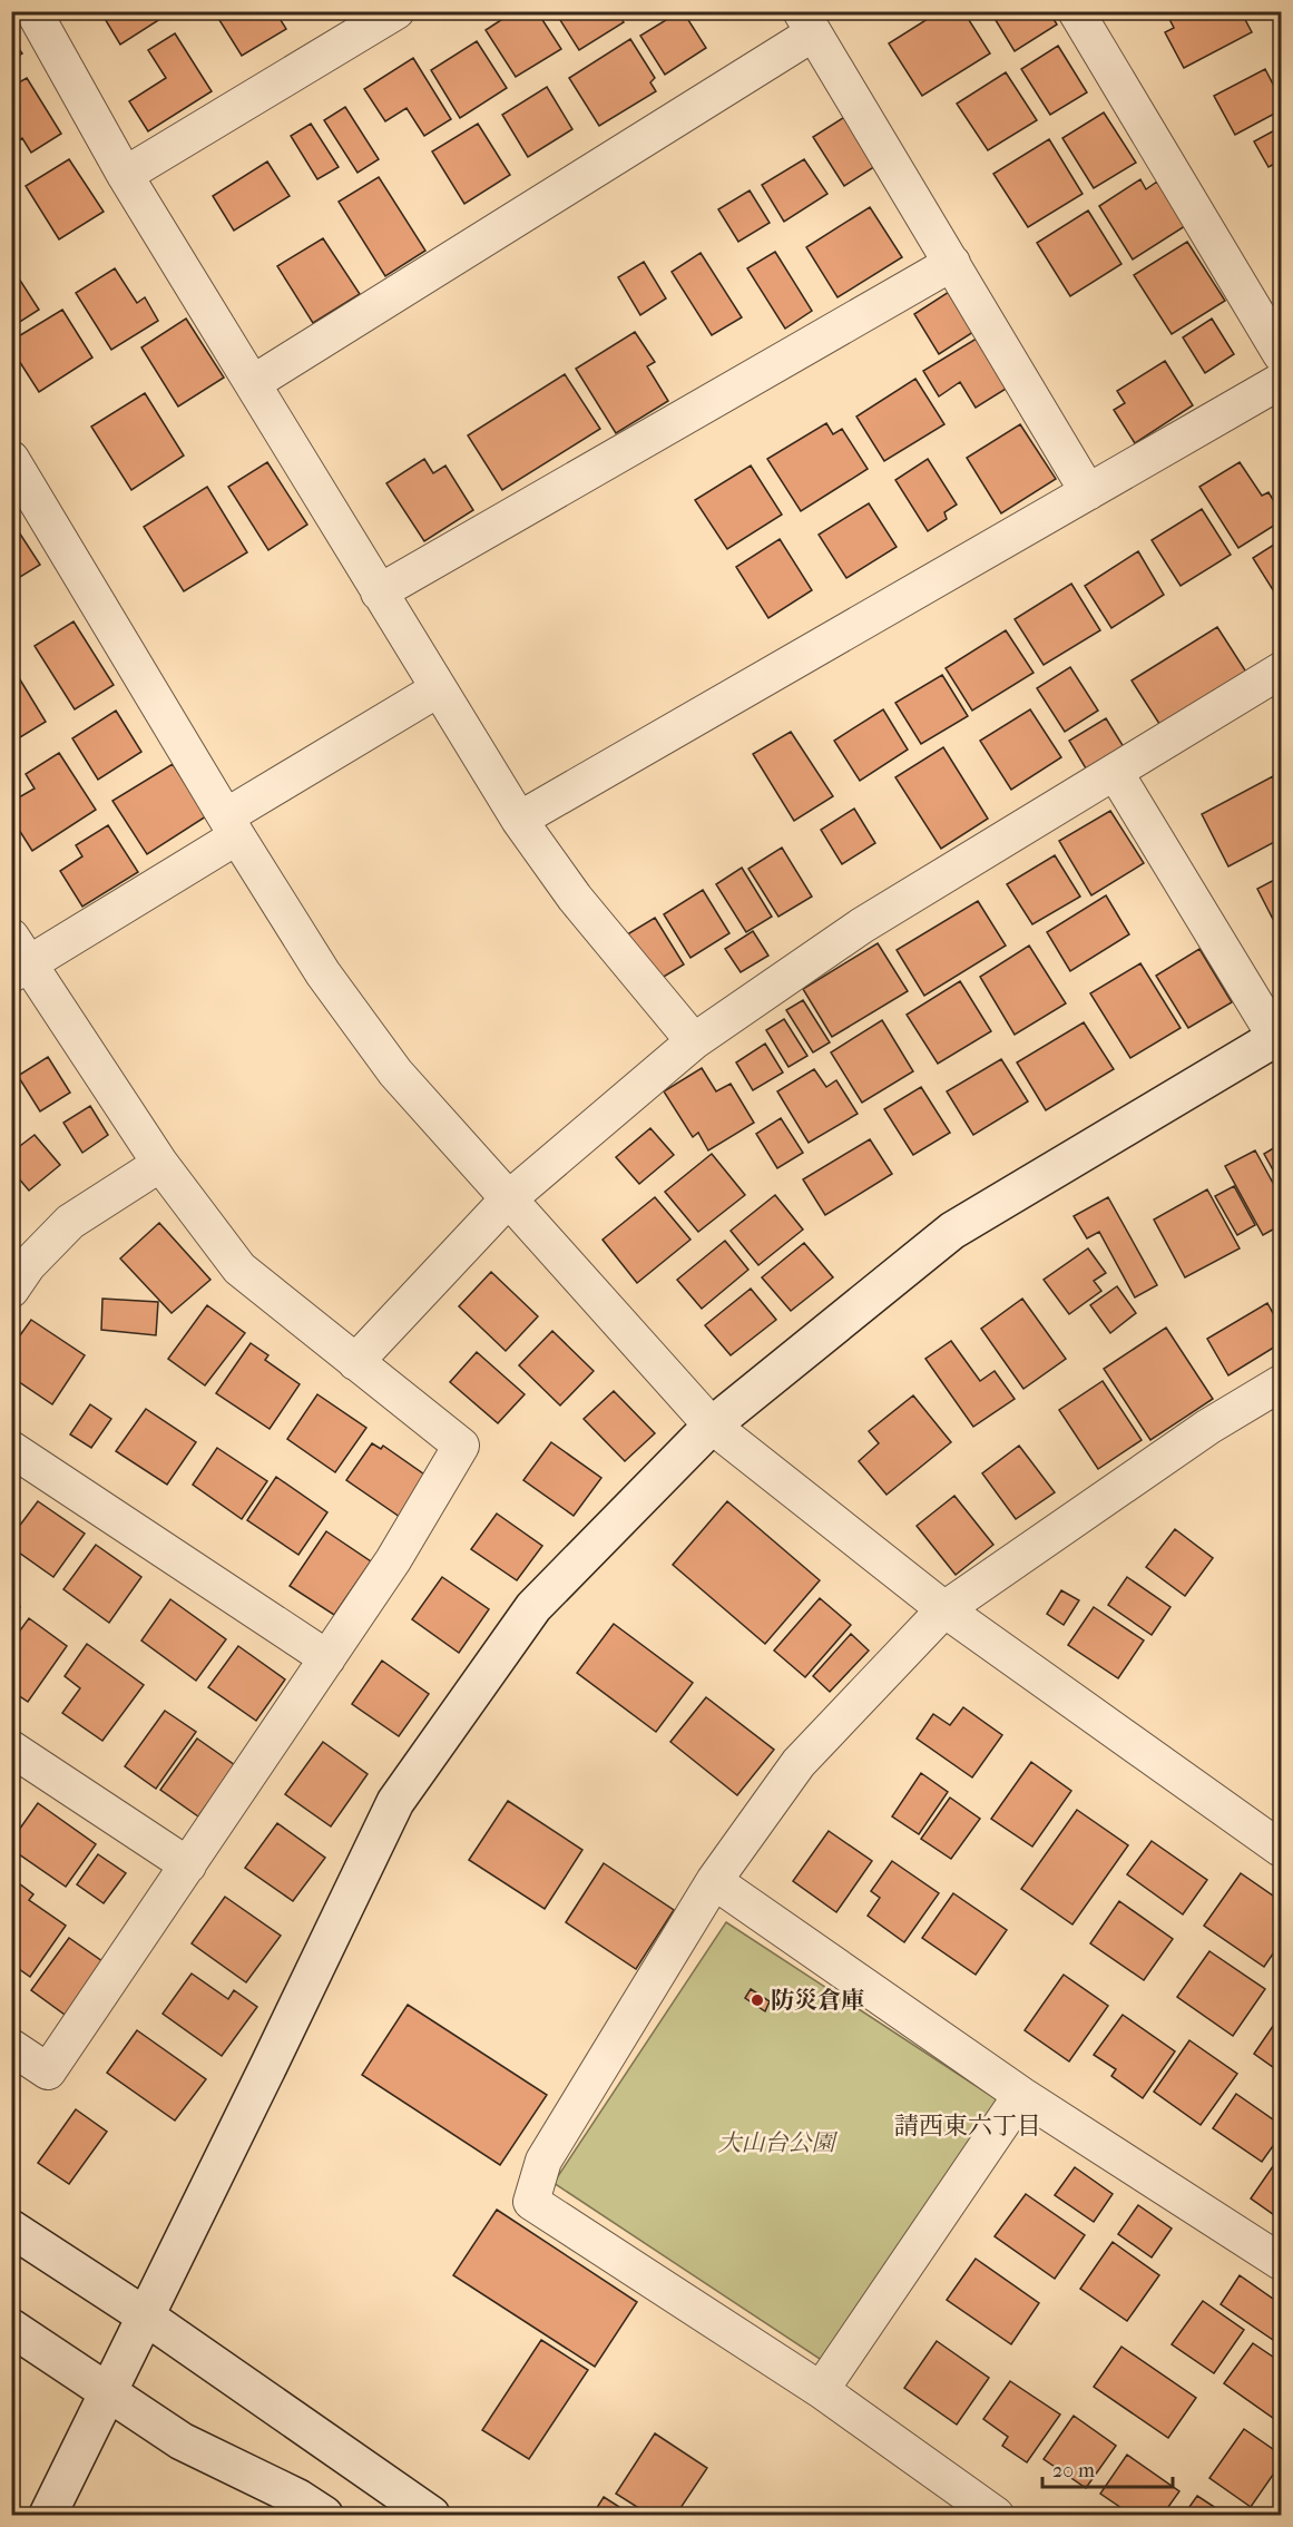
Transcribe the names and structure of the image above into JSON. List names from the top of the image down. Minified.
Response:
{"districts":["請西東六丁目"],"parks":["大山台公園"],"places":["防災倉庫"],"scale_bar":"20 m"}
